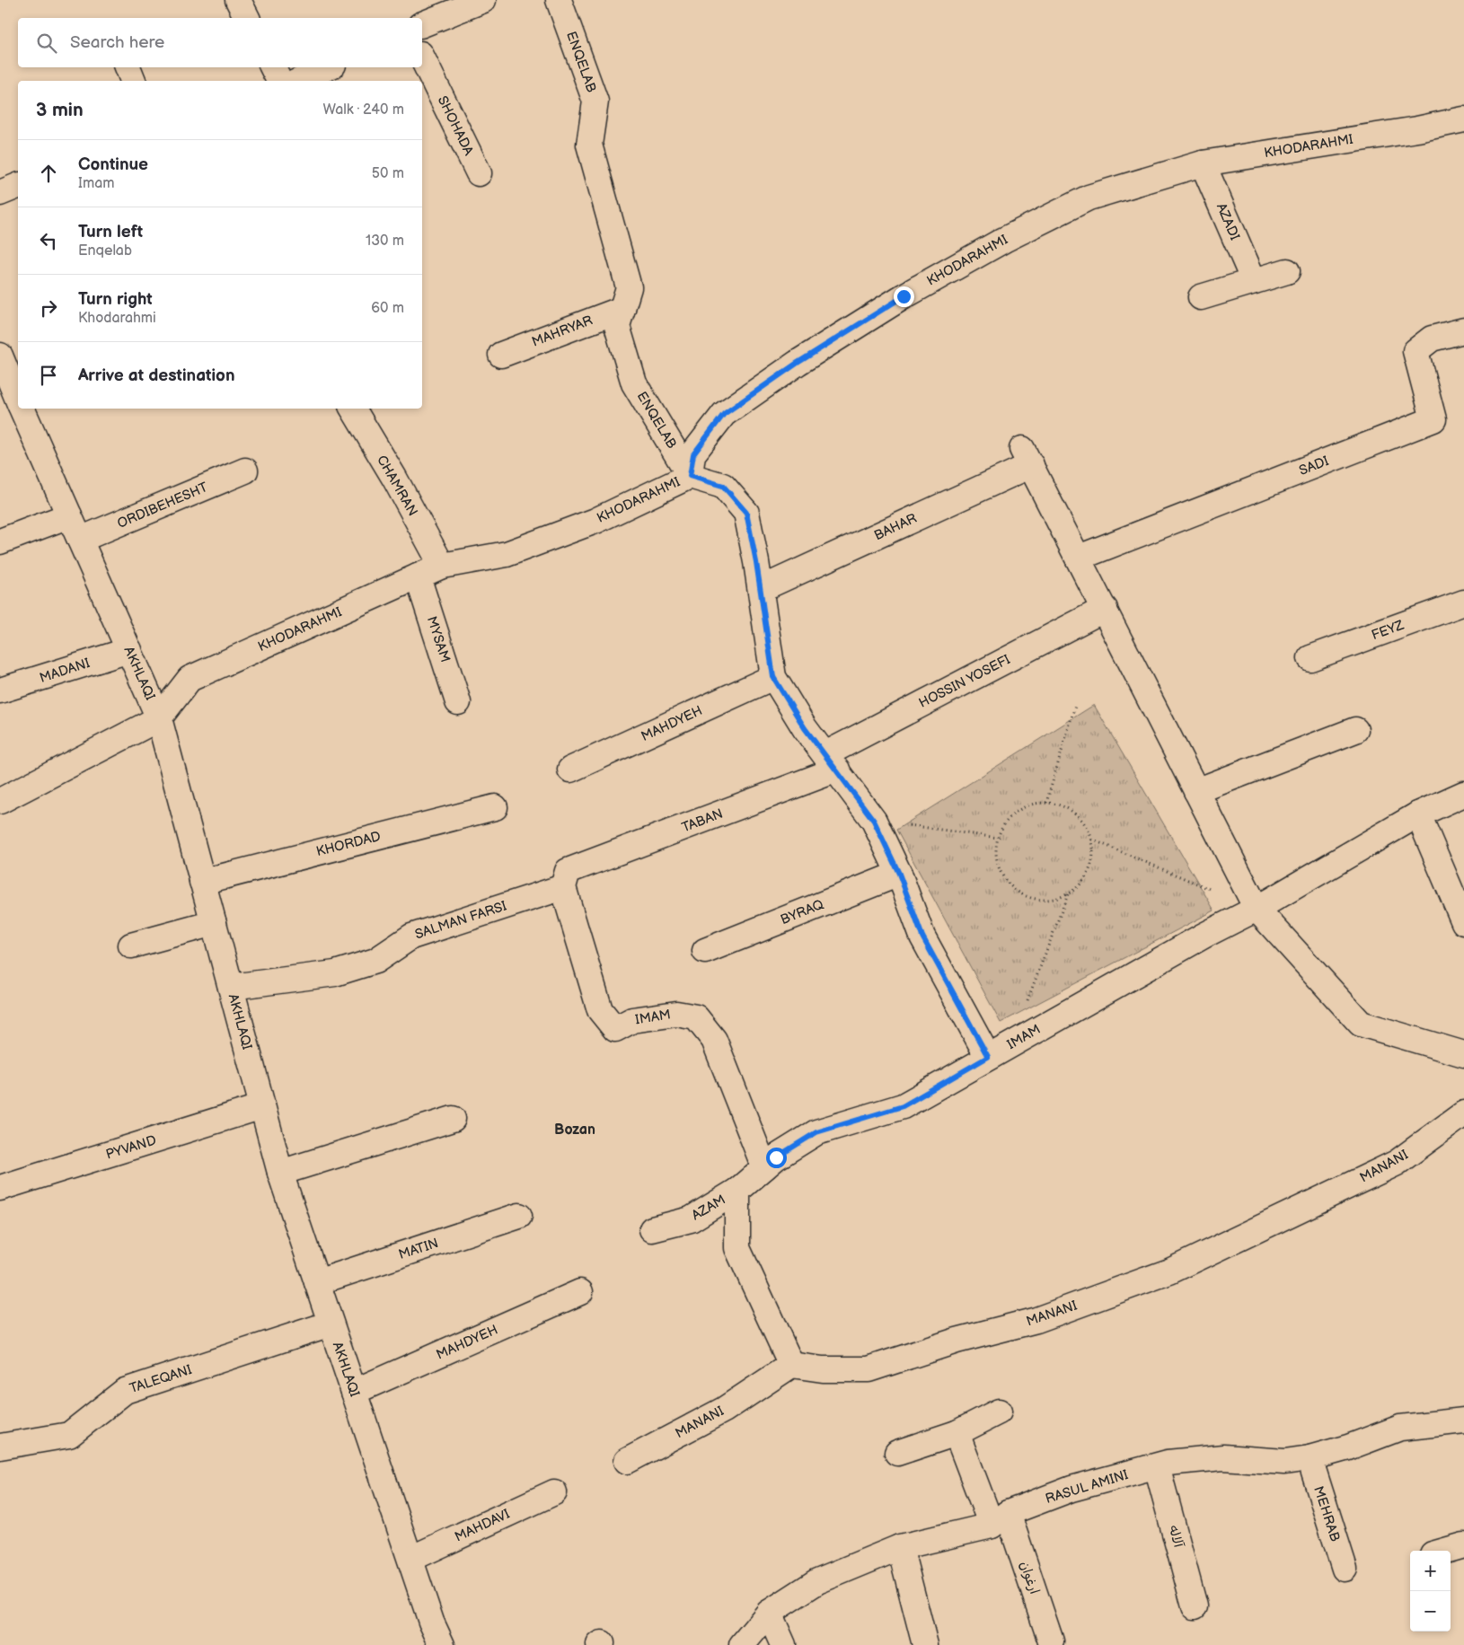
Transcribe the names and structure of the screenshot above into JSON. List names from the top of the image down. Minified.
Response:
{"streets":{"street":["ENQELAB","SHOHADA","KHODARAHMI","AZADI","MAHRYAR","SADI","CHAMRAN","ORDIBEHESHT","BAHAR","FEYZ","MYSAM","MADANI","AKHLAQI","HOSSIN YOSEFI","MAHDYEH","TABAN","KHORDAD","BYRAQ","SALMAN FARSI","IMAM","PYVAND","MANANI","AZAM","MATIN","TALEQANI","RASUL AMINI","MEHRAB","MAHDAVI","آلاله","ارغوان"]},"crossings":[["ENQELAB","KHODARAHMI"],["ENQELAB","MAHRYAR"],["KHODARAHMI","AZADI"],["KHODARAHMI","CHAMRAN"],["KHODARAHMI","MYSAM"],["KHODARAHMI","AKHLAQI"],["SADI","BAHAR"],["ORDIBEHESHT","AKHLAQI"],["MADANI","AKHLAQI"],["AKHLAQI","MAHDYEH"],["AKHLAQI","KHORDAD"],["AKHLAQI","SALMAN FARSI"],["AKHLAQI","PYVAND"],["AKHLAQI","MATIN"],["AKHLAQI","TALEQANI"],["AKHLAQI","MAHDAVI"],["HOSSIN YOSEFI","TABAN"],["TABAN","SALMAN FARSI"],["TABAN","IMAM"],["SALMAN FARSI","IMAM"],["IMAM","AZAM"],["RASUL AMINI","MEHRAB"],["RASUL AMINI","آلاله"],["RASUL AMINI","ارغوان"]],"districts":["Bozan"],"page":{"search":"Search here","heading":["3 min","Walk · 240 m"],"list":[["Continue","Imam","50 m"],["Turn left","Enqelab","130 m"],["Turn right","Khodarahmi","60 m"],"Arrive at destination"],"map_buttons":["+","−"]}}
